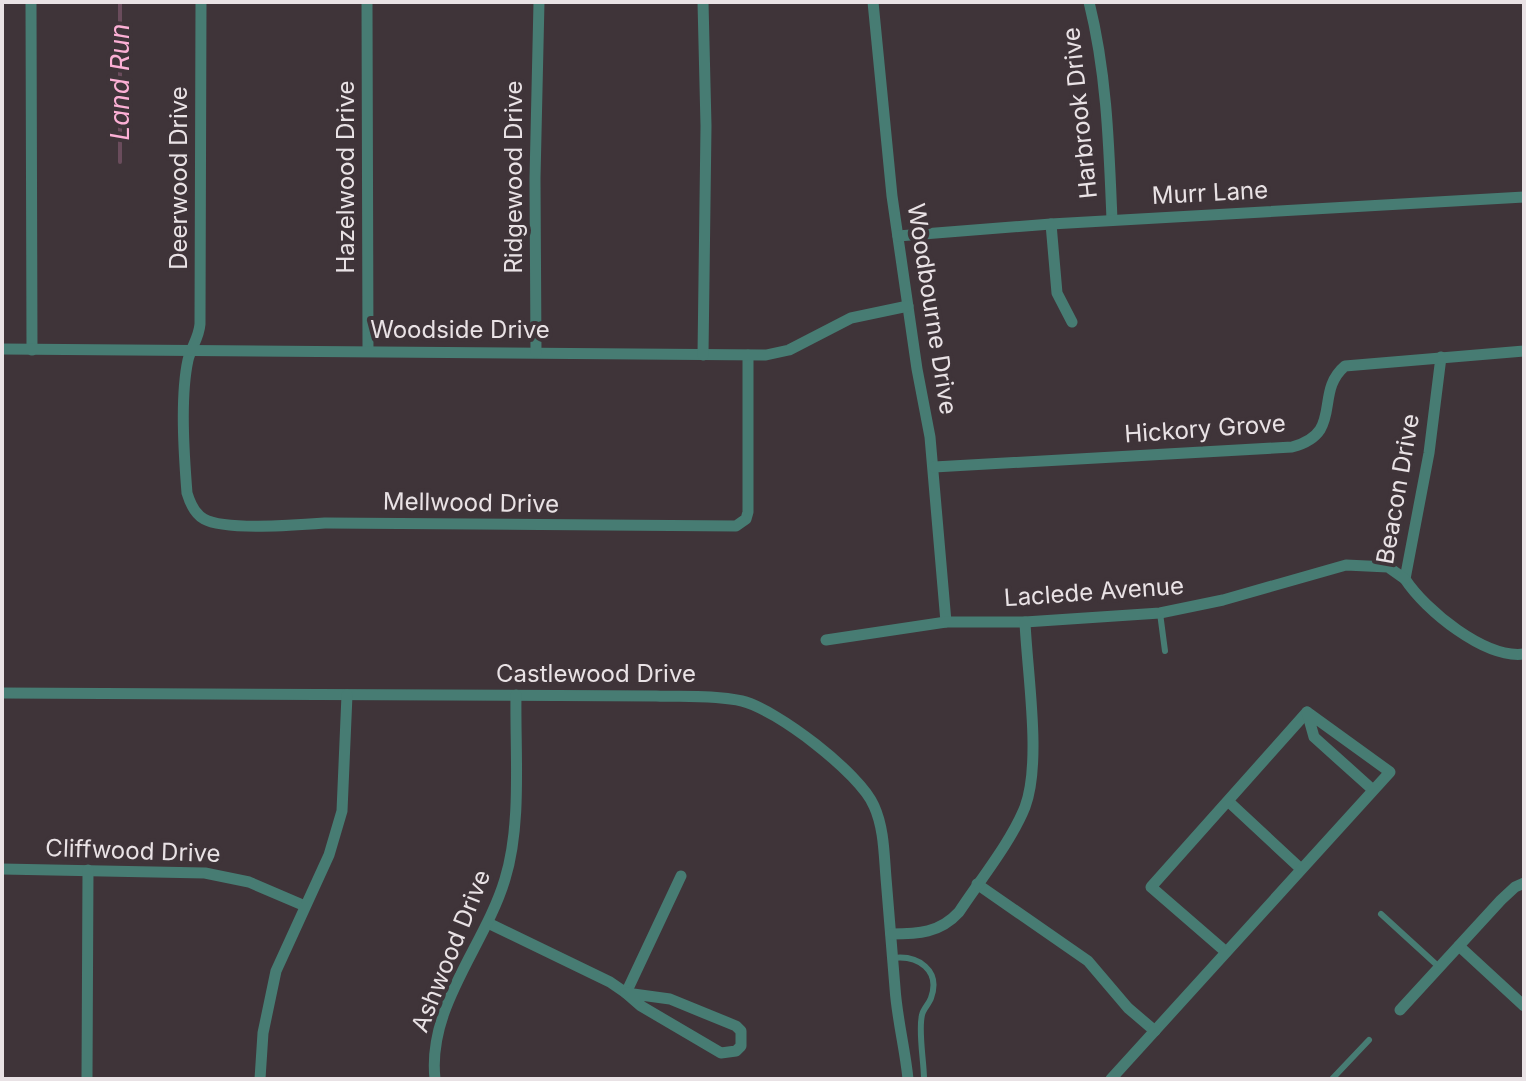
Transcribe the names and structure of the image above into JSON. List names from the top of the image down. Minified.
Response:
{"streets":{"street":["Harbrook Drive","Hazelwood Drive","Ridgewood Drive","Deerwood Drive","Murr Lane","Woodbourne Drive","Woodside Drive","Hickory Grove","Beacon Drive","Mellwood Drive","Laclede Avenue","Castlewood Drive","Cliffwood Drive","Ashwood Drive"]},"crossings":[["Harbrook Drive","Murr Lane"],["Hazelwood Drive","Woodside Drive"],["Ridgewood Drive","Woodside Drive"],["Deerwood Drive","Woodside Drive"],["Deerwood Drive","Mellwood Drive"],["Murr Lane","Woodbourne Drive"],["Woodbourne Drive","Woodside Drive"],["Woodbourne Drive","Hickory Grove"],["Woodbourne Drive","Laclede Avenue"],["Woodside Drive","Mellwood Drive"],["Hickory Grove","Beacon Drive"],["Beacon Drive","Laclede Avenue"],["Castlewood Drive","Ashwood Drive"]],"water":["Land Run"]}
